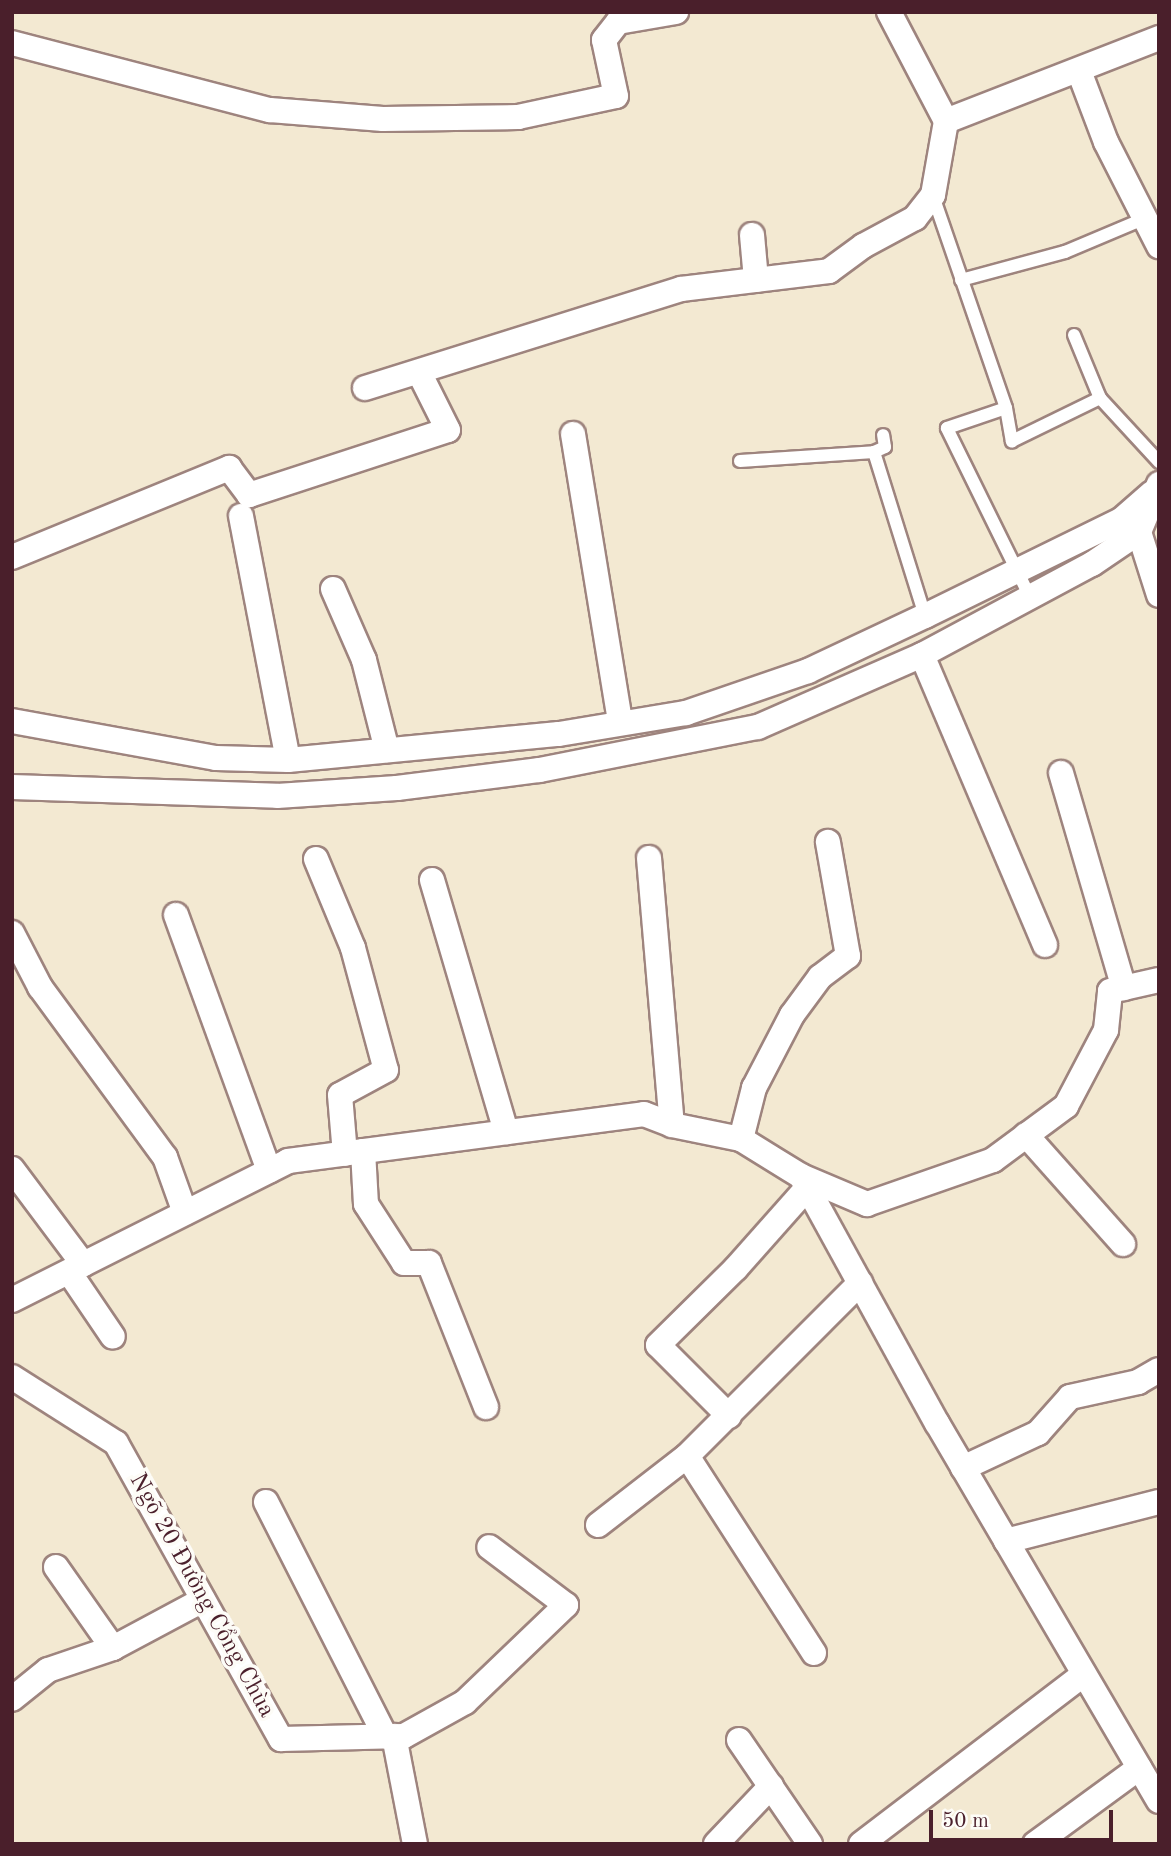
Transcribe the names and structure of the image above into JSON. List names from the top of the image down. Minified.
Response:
{"streets":{"street":["Ngõ 20 Đường Cổng Chùa"]},"scale_bar":"50 m"}
